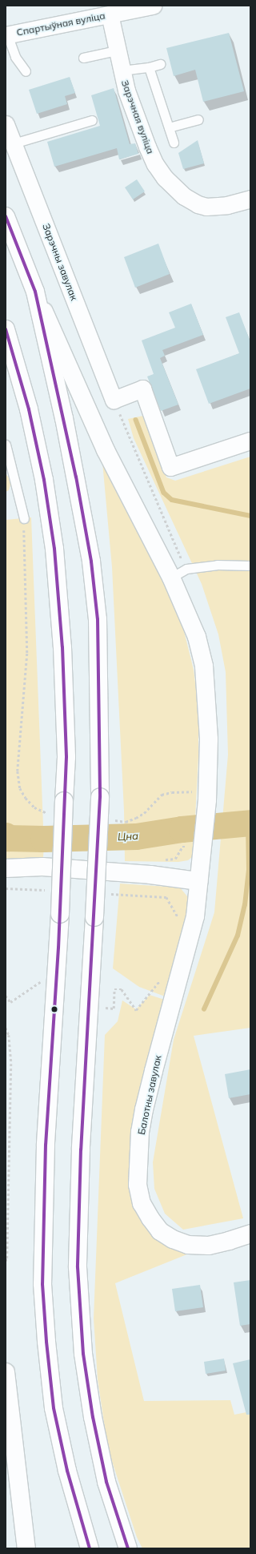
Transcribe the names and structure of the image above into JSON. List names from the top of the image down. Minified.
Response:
{"streets":{"main road":["Балотны завулак"],"street":["Спартыўная вуліца","Зарэчная вуліца","Зарэчны завулак"]},"crossings":[["Спартыўная вуліца","Зарэчная вуліца"]],"water":["Цна"]}
